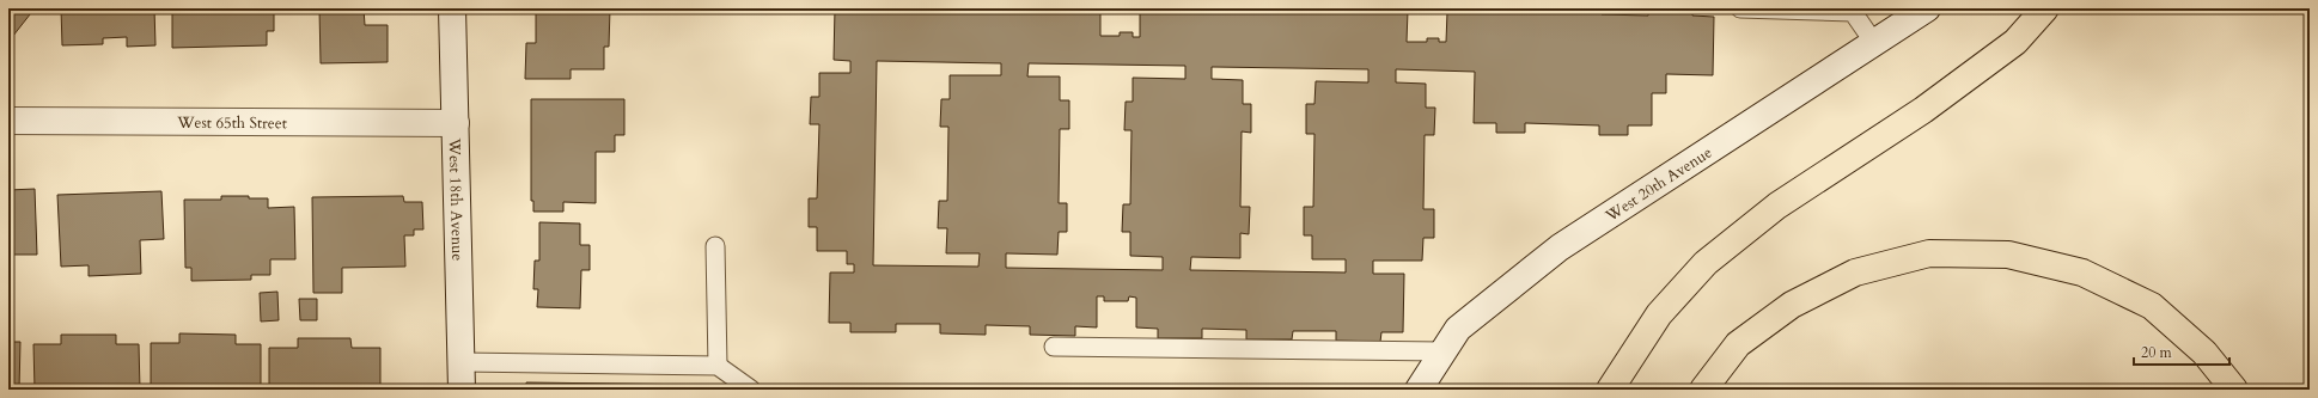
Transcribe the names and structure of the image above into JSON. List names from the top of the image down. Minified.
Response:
{"streets":{"street":["West 65th Street","West 20th Avenue","West 18th Avenue"]},"crossings":[["West 65th Street","West 18th Avenue"]],"scale_bar":"20 m"}
